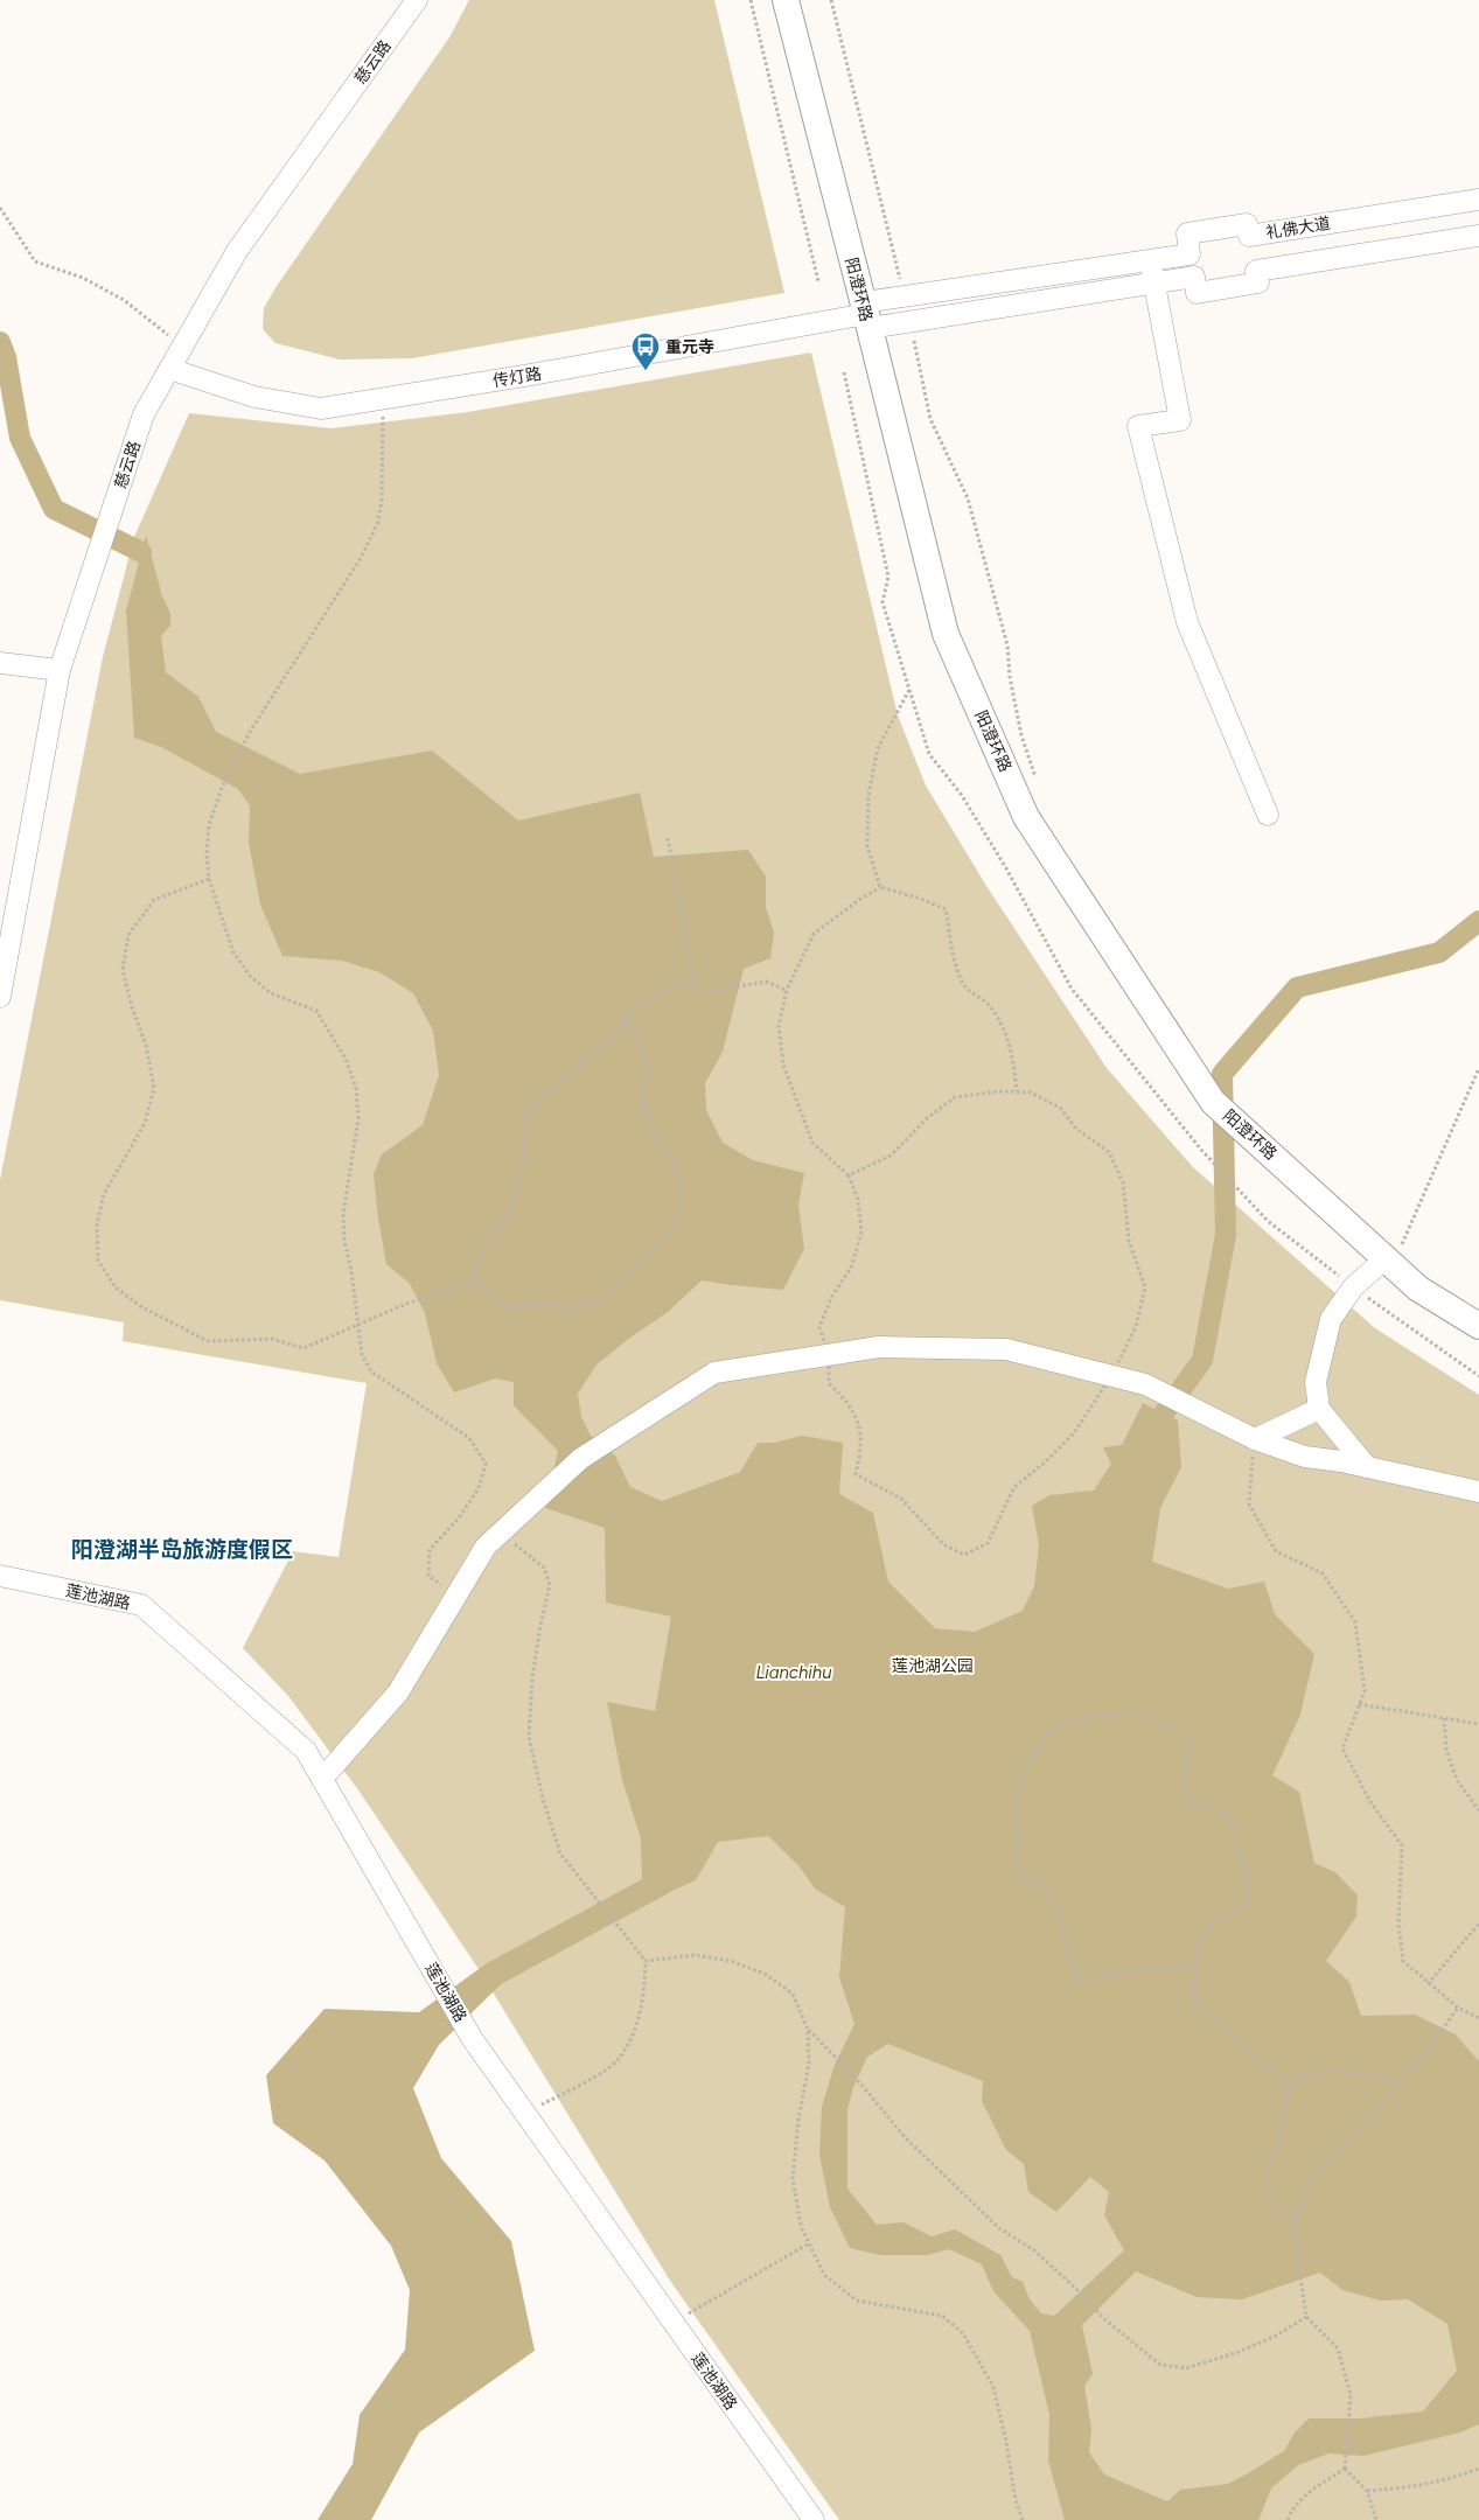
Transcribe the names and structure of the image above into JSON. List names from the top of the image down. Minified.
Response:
{"streets":{"main road":["阳澄环路"],"street":["慈云路","礼佛大道","传灯路","莲池湖路"]},"crossings":[["慈云路","传灯路"],["阳澄环路","传灯路"]],"districts":["阳澄湖半岛旅游度假区"],"water":["Lianchihu"],"parks":["莲池湖公园"],"places":{"bus stop":["重元寺"]}}
